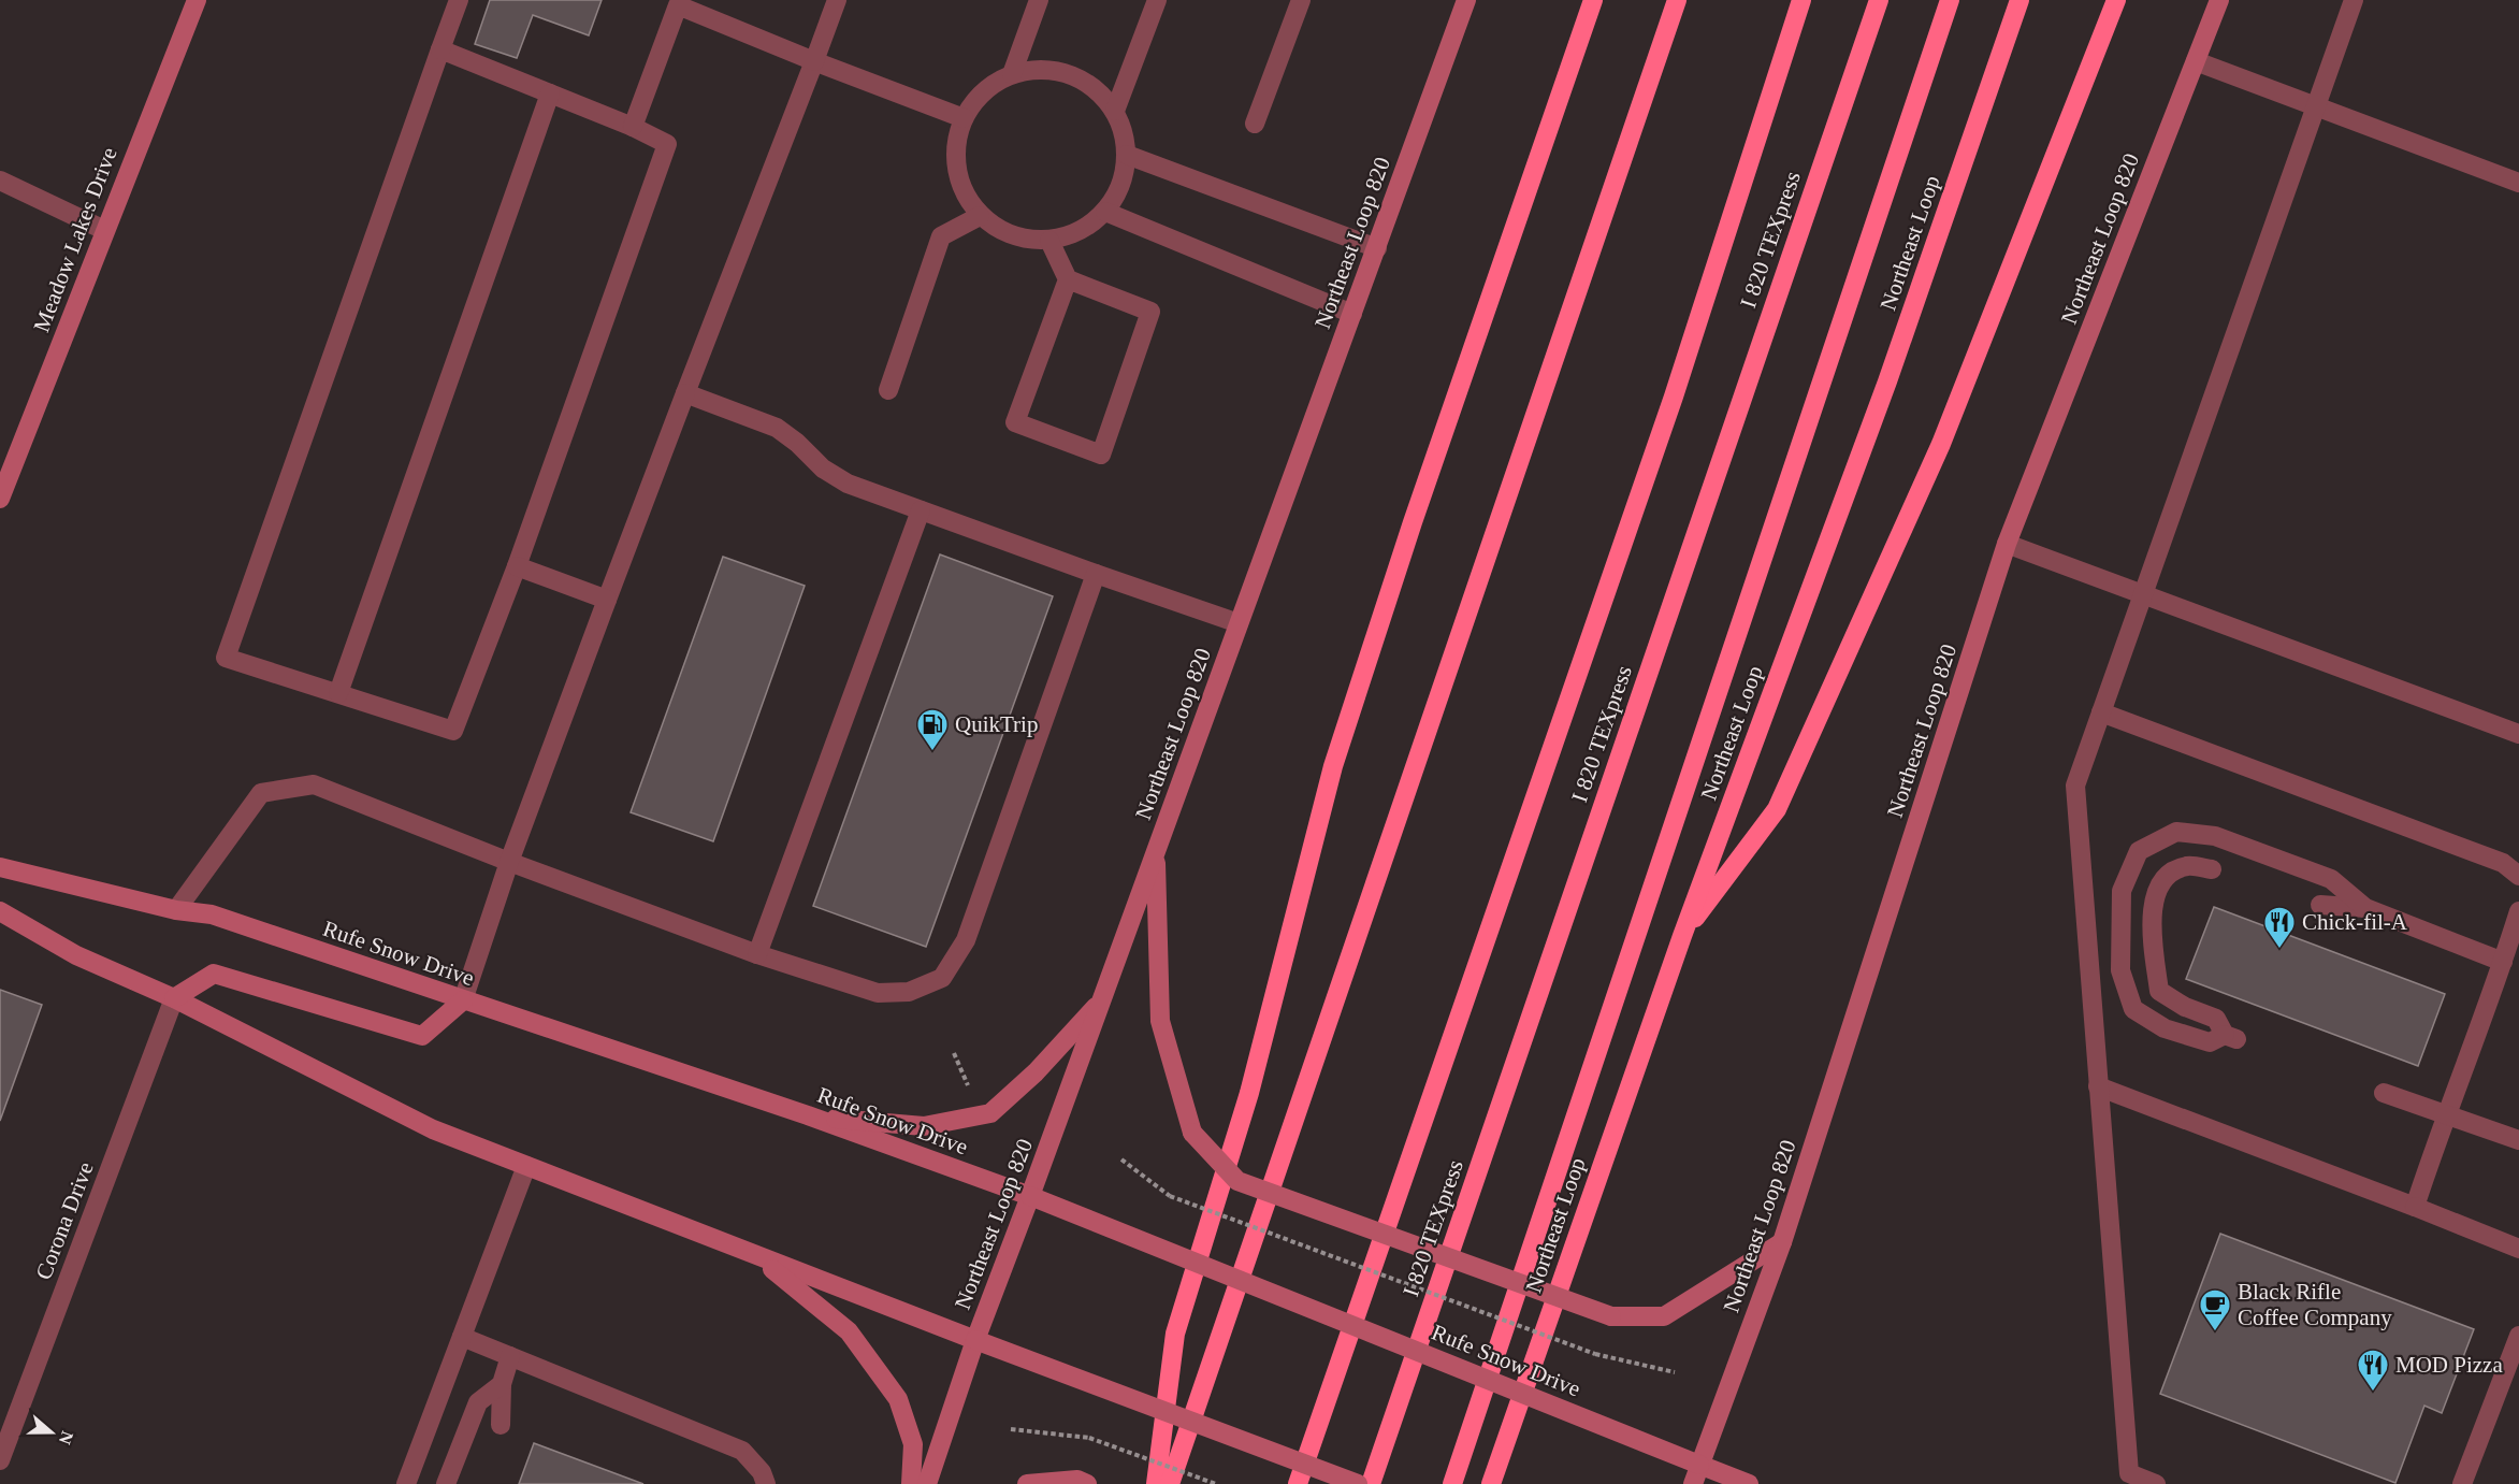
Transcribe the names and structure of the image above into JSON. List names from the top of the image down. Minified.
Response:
{"streets":{"highway":["I 820 TEXpress","Northeast Loop"],"main road":["Northeast Loop 820","Meadow Lakes Drive","Rufe Snow Drive"],"street":["Corona Drive"]},"crossings":[["Northeast Loop 820","Rufe Snow Drive"]],"places":{"fuel station":["QuikTrip"],"restaurant":["Chick-fil-A","MOD Pizza"],"cafe":["Black Rifle Coffee Company"]},"north":"right"}
